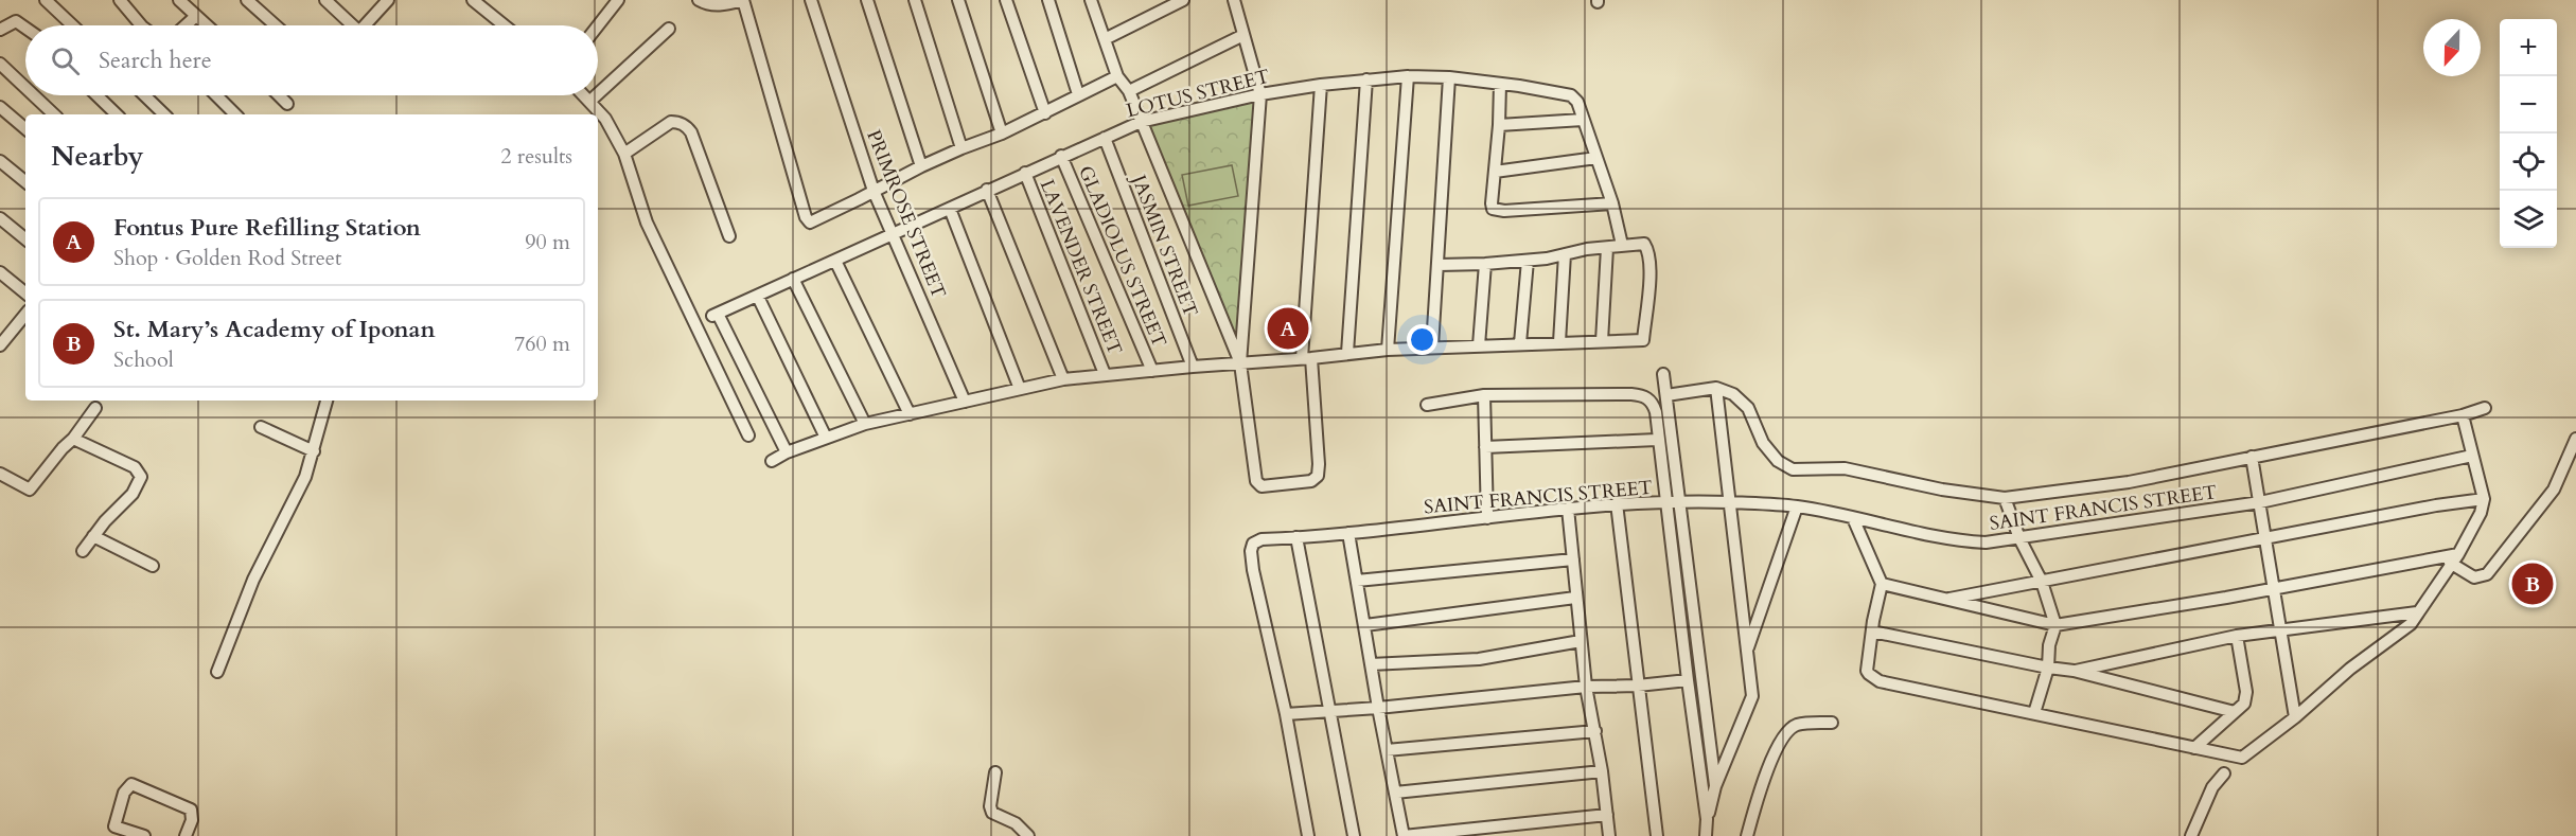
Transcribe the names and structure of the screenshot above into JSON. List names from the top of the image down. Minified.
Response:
{"streets":{"street":["LOTUS STREET","PRIMROSE STREET","JASMIN STREET","GLADIOLUS STREET","LAVENDER STREET","SAINT FRANCIS STREET"]},"crossings":[["LOTUS STREET","PRIMROSE STREET"],["LOTUS STREET","JASMIN STREET"],["LOTUS STREET","GLADIOLUS STREET"],["LOTUS STREET","LAVENDER STREET"]],"north":"bottom","page":{"map_buttons":["+","−"],"search":"Search here","heading":["Nearby","2 results"],"list":[{"mark":"A","name":"Fontus Pure Refilling Station","note":"Shop · Golden Rod Street","value":"90 m"},{"mark":"B","name":"St. Mary’s Academy of Iponan","note":"School","value":"760 m"}],"pins":["A","B"]}}
